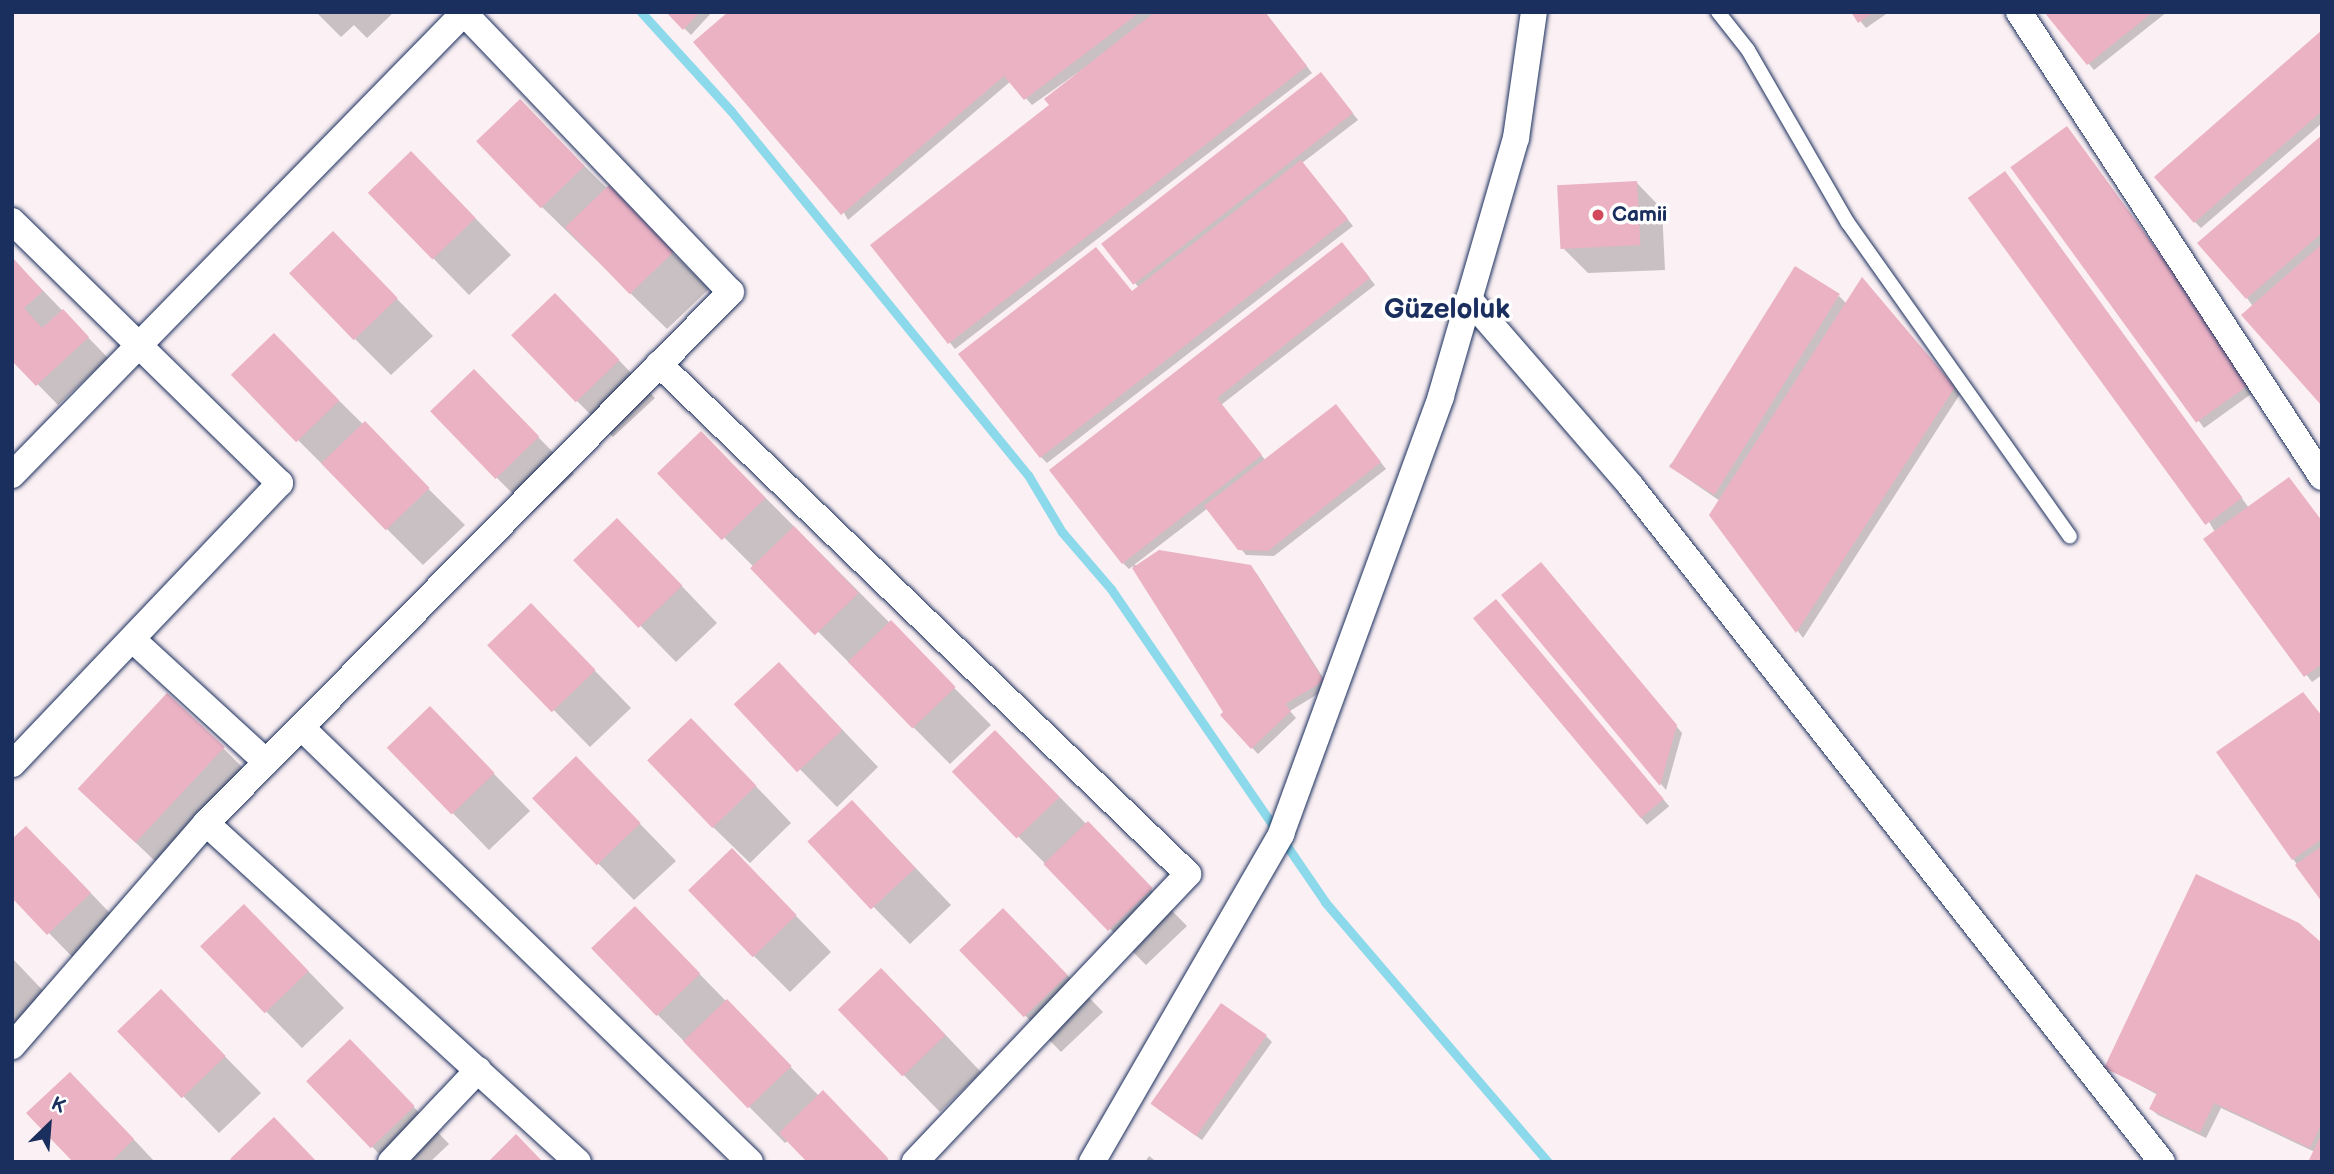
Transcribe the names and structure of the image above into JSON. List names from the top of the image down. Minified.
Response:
{"districts":["Güzeloluk"],"places":["Camii"],"north":"top right"}
